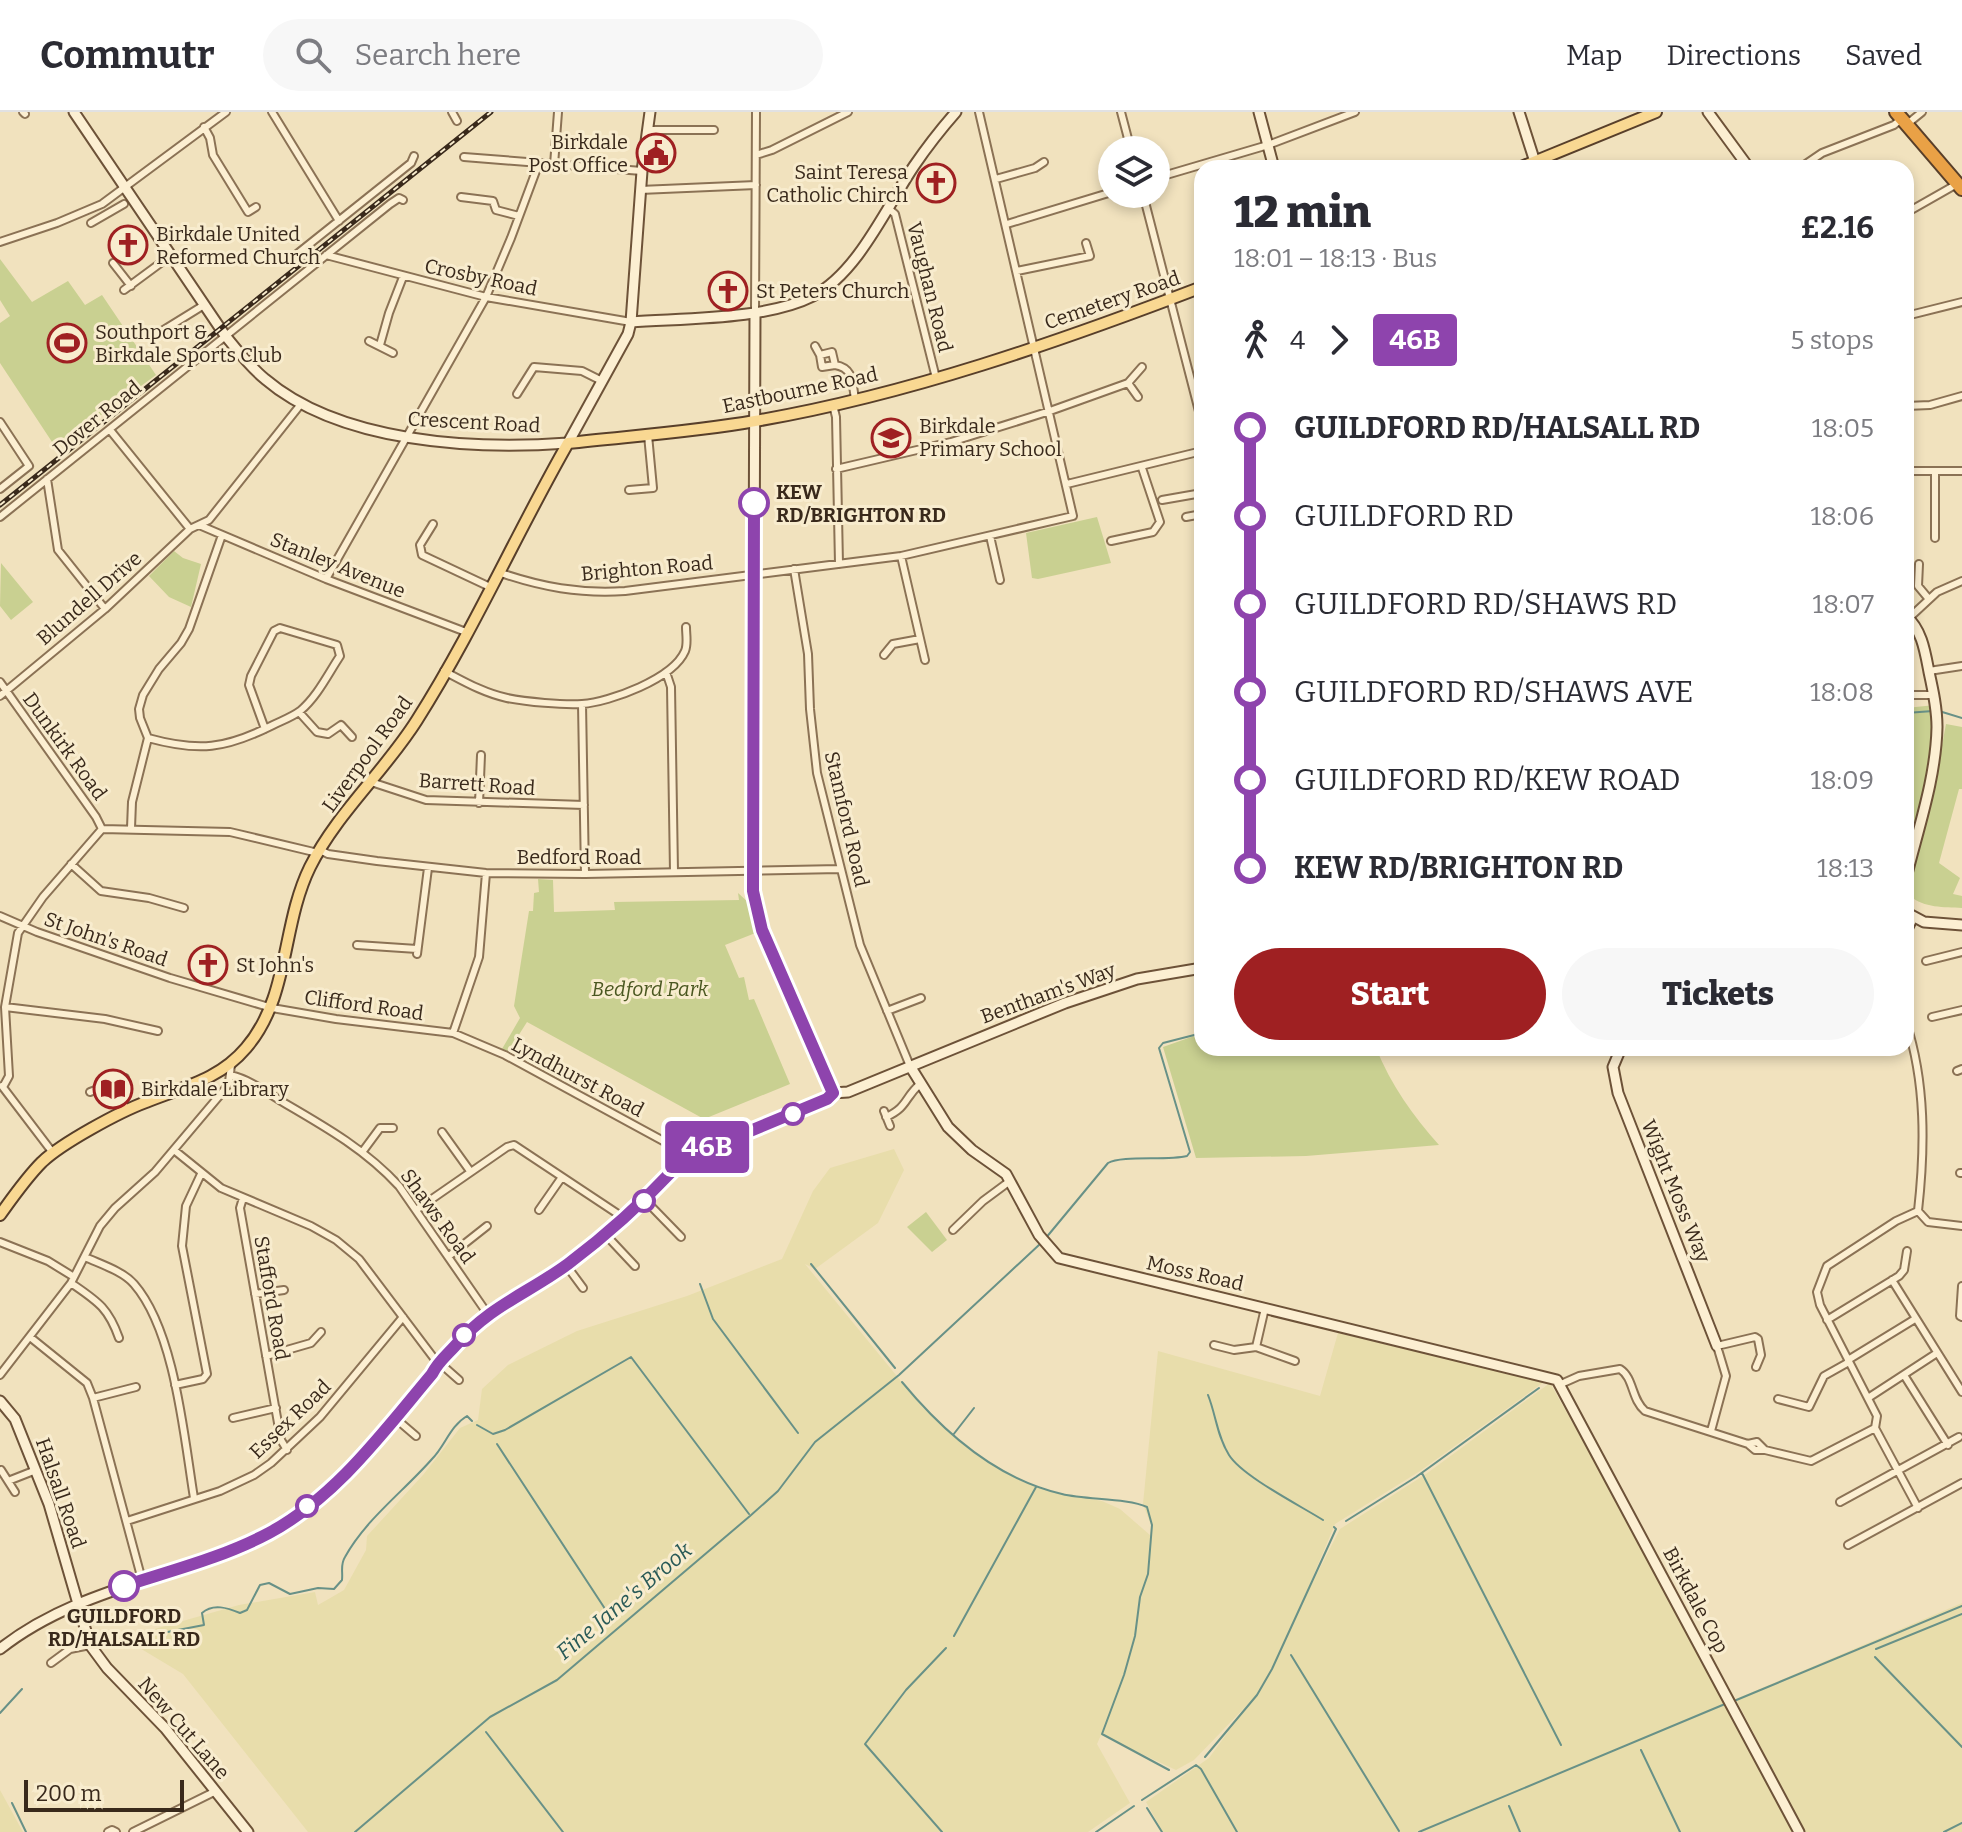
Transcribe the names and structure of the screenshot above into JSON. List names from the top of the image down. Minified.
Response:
{"streets":{"main road":["Cemetery Road","Eastbourne Road","Liverpool Road"],"street":["Crosby Road","Vaughan Road","Dover Road","Crescent Road","Stanley Avenue","Brighton Road","Blundell Drive","Dunkirk Road","Barrett Road","Stamford Road","Bedford Road","St John's Road","Bentham's Way","Clifford Road","Lyndhurst Road","Wight Moss Way","Shaws Road","Moss Road","Stafford Road","Essex Road","Halsall Road","Birkdale Cop","New Cut Lane"]},"crossings":[["Crosby Road","Dover Road"],["Crosby Road","Liverpool Road"],["Vaughan Road","Eastbourne Road"],["Cemetery Road","Eastbourne Road"],["Eastbourne Road","Crescent Road"],["Eastbourne Road","Liverpool Road"],["Dover Road","Crescent Road"],["Crescent Road","Liverpool Road"],["Stanley Avenue","Blundell Drive"],["Stanley Avenue","Liverpool Road"],["Brighton Road","Liverpool Road"],["Brighton Road","Stamford Road"],["Blundell Drive","Dunkirk Road"],["Dunkirk Road","Bedford Road"],["Liverpool Road","Barrett Road"],["Liverpool Road","Bedford Road"],["Liverpool Road","St John's Road"],["Liverpool Road","Clifford Road"],["Liverpool Road","Shaws Road"],["Stamford Road","Bedford Road"],["Stamford Road","Bentham's Way"],["Stamford Road","Moss Road"],["St John's Road","Clifford Road"],["Bentham's Way","Lyndhurst Road"],["Bentham's Way","Moss Road"],["Clifford Road","Lyndhurst Road"],["Moss Road","Birkdale Cop"],["Stafford Road","Essex Road"],["Halsall Road","New Cut Lane"]],"water":["Fine Jane's Brook"],"parks":["Bedford Park"],"places":{"public building":["Birkdale Post Office"],"church":["Saint Teresa Catholic Chirch","Birkdale United Reformed Church","St Peters Church","St John's"],"sports":["Southport & Birkdale Sports Club"],"school or university":["Birkdale Primary School"],"other":["KEW RD/BRIGHTON RD","GUILDFORD RD/HALSALL RD"],"library":["Birkdale Library"]},"lines":["bus line 46B"],"scale_bar":"200 m","page":{"header":"Commutr","search":"Search here","nav":["Map","Directions","Saved"],"on_map":"46B","heading":["12 min","18:01 – 18:13 · Bus","£2.16"],"legs":["4","46B","5 stops"],"list":[{"name":"GUILDFORD RD/HALSALL RD","value":"18:05"},{"name":"GUILDFORD RD","value":"18:06"},{"name":"GUILDFORD RD/SHAWS RD","value":"18:07"},{"name":"GUILDFORD RD/SHAWS AVE","value":"18:08"},{"name":"GUILDFORD RD/KEW ROAD","value":"18:09"},{"name":"KEW RD/BRIGHTON RD","value":"18:13"}],"buttons":["Start","Tickets"],"scale":"200 m"}}
